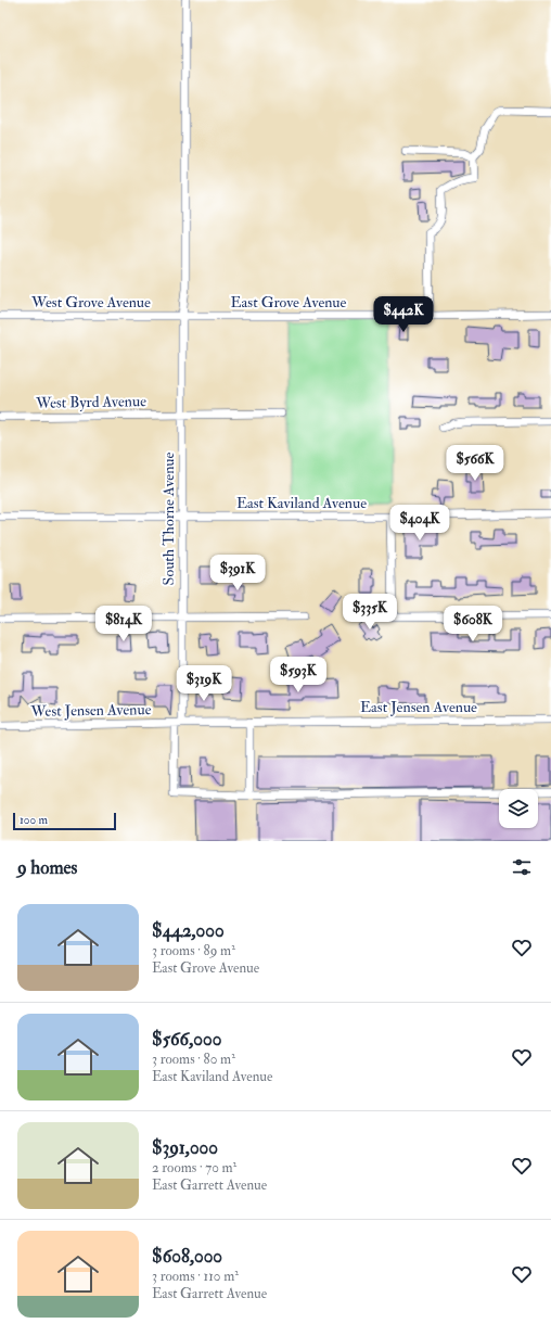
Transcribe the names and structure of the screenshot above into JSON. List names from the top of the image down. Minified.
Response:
{"streets":{"street":["West Grove Avenue","East Grove Avenue","West Byrd Avenue","East Kaviland Avenue","South Thorne Avenue","East Jensen Avenue","West Jensen Avenue"]},"crossings":[["West Grove Avenue","East Grove Avenue"],["West Grove Avenue","South Thorne Avenue"],["East Grove Avenue","South Thorne Avenue"],["West Byrd Avenue","South Thorne Avenue"],["East Kaviland Avenue","South Thorne Avenue"],["South Thorne Avenue","East Jensen Avenue"],["South Thorne Avenue","West Jensen Avenue"],["East Jensen Avenue","West Jensen Avenue"]],"scale_bar":"100 m","page":{"price":["$442K","$566K","$404K","$391K","$335K","$814K","$608K","$593K","$319K"],"scale":"100 m","heading":"9 homes","list":[{"name":"$442,000","note":"3 rooms · 89 m² · East Grove Avenue"},{"name":"$566,000","note":"3 rooms · 80 m² · East Kaviland Avenue"},{"name":"$391,000","note":"2 rooms · 70 m² · East Garrett Avenue"},{"name":"$608,000","note":"3 rooms · 110 m² · East Garrett Avenue"}]}}
